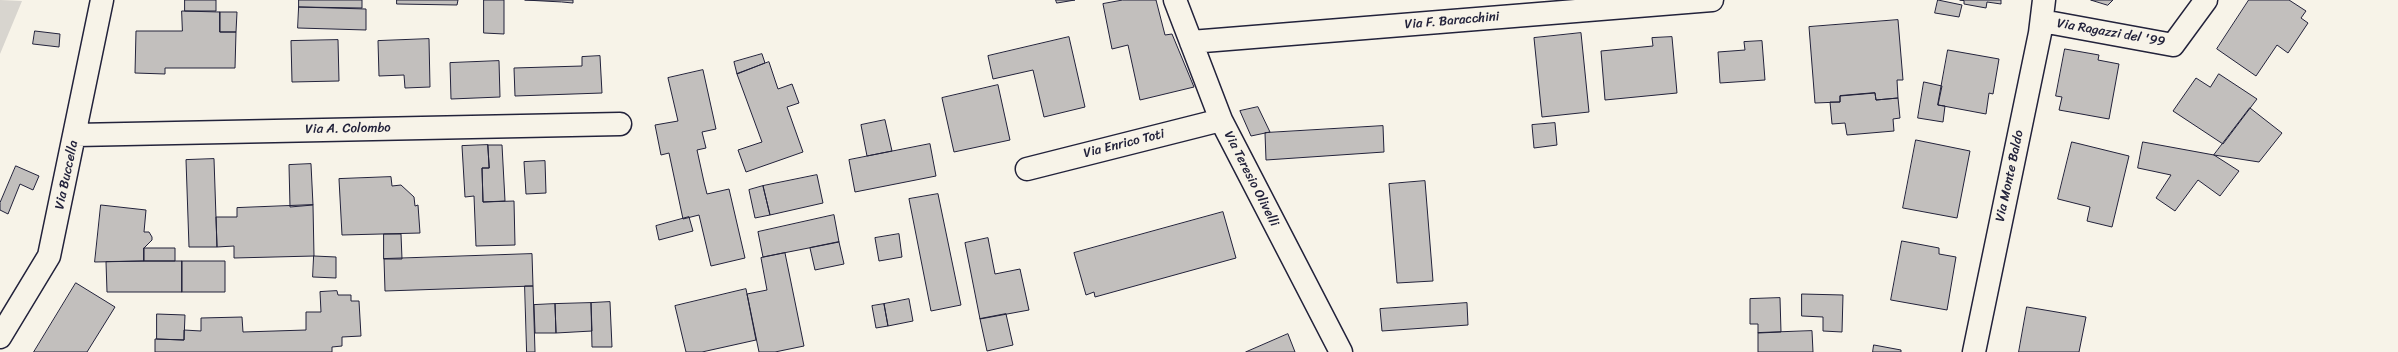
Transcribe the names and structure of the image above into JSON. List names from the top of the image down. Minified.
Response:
{"streets":{"street":["Via F. Baracchini","Via Ragazzi del '99","Via A. Colombo","Via Enrico Toti","Via Buccella","Via Monte Baldo","Via Teresio Olivelli"]},"crossings":[["Via F. Baracchini","Via Teresio Olivelli"],["Via Ragazzi del '99","Via Monte Baldo"],["Via A. Colombo","Via Buccella"],["Via Enrico Toti","Via Teresio Olivelli"]]}
